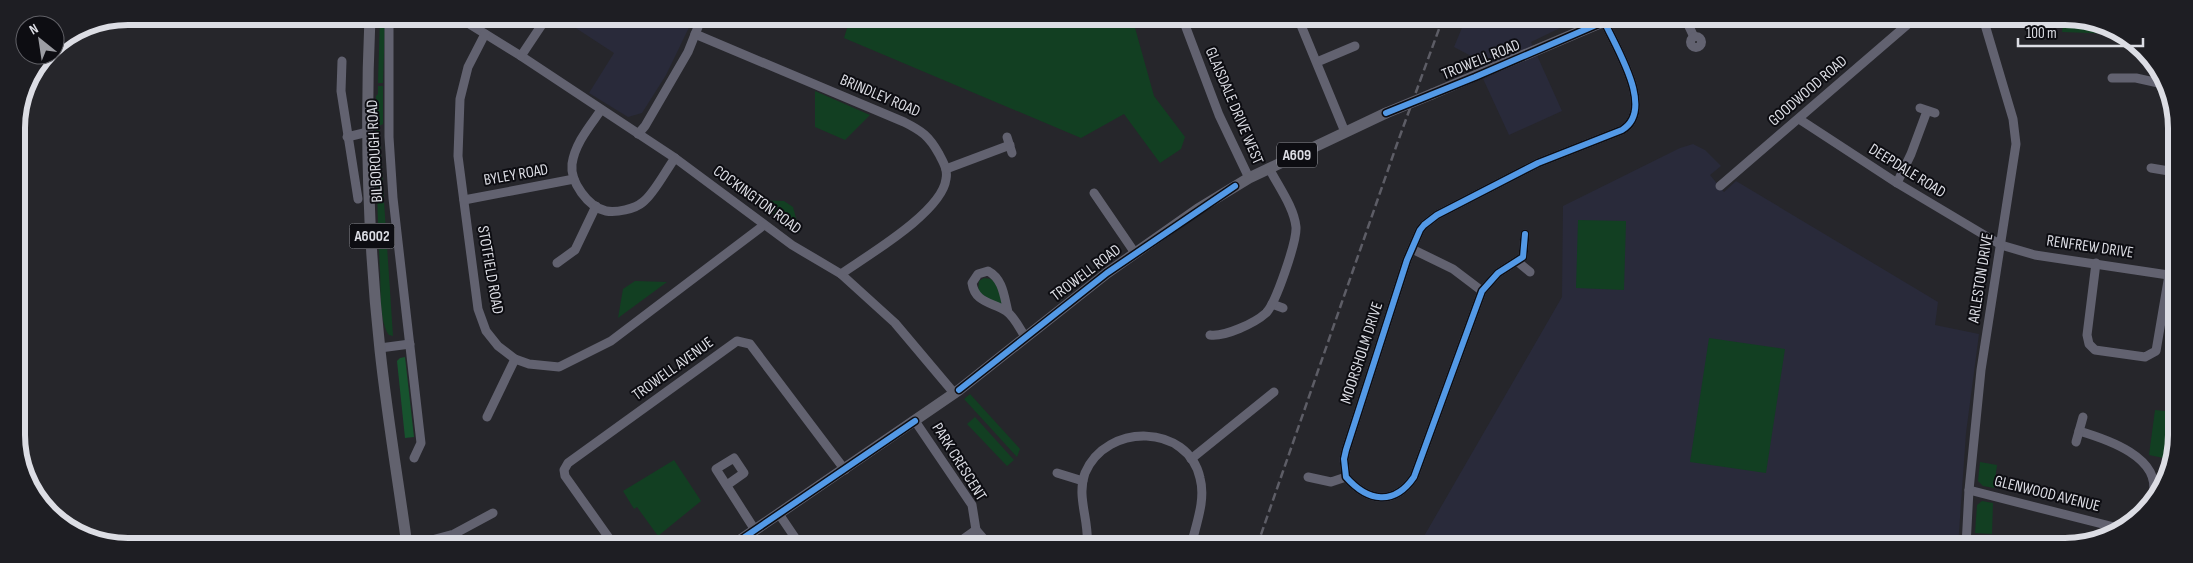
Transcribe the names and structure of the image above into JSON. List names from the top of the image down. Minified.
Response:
{"streets":{"main road":["TROWELL ROAD","BILBOROUGH ROAD","A609","A6002"],"street":["GOODWOOD ROAD","BRINDLEY ROAD","GLAISDALE DRIVE WEST","DEEPDALE ROAD","BYLEY ROAD","COCKINGTON ROAD","RENFREW DRIVE","STOTFIELD ROAD","ARLESTON DRIVE","MOORSHOLM DRIVE","TROWELL AVENUE","PARK CRESCENT","GLENWOOD AVENUE"]},"crossings":[["TROWELL ROAD","GLAISDALE DRIVE WEST"],["TROWELL ROAD","COCKINGTON ROAD"],["TROWELL ROAD","TROWELL AVENUE"],["TROWELL ROAD","PARK CRESCENT"],["GOODWOOD ROAD","DEEPDALE ROAD"],["DEEPDALE ROAD","RENFREW DRIVE"],["DEEPDALE ROAD","ARLESTON DRIVE"],["BYLEY ROAD","COCKINGTON ROAD"],["BYLEY ROAD","STOTFIELD ROAD"],["COCKINGTON ROAD","STOTFIELD ROAD"],["RENFREW DRIVE","ARLESTON DRIVE"],["ARLESTON DRIVE","GLENWOOD AVENUE"]],"scale_bar":"100 m","north":"top left"}
